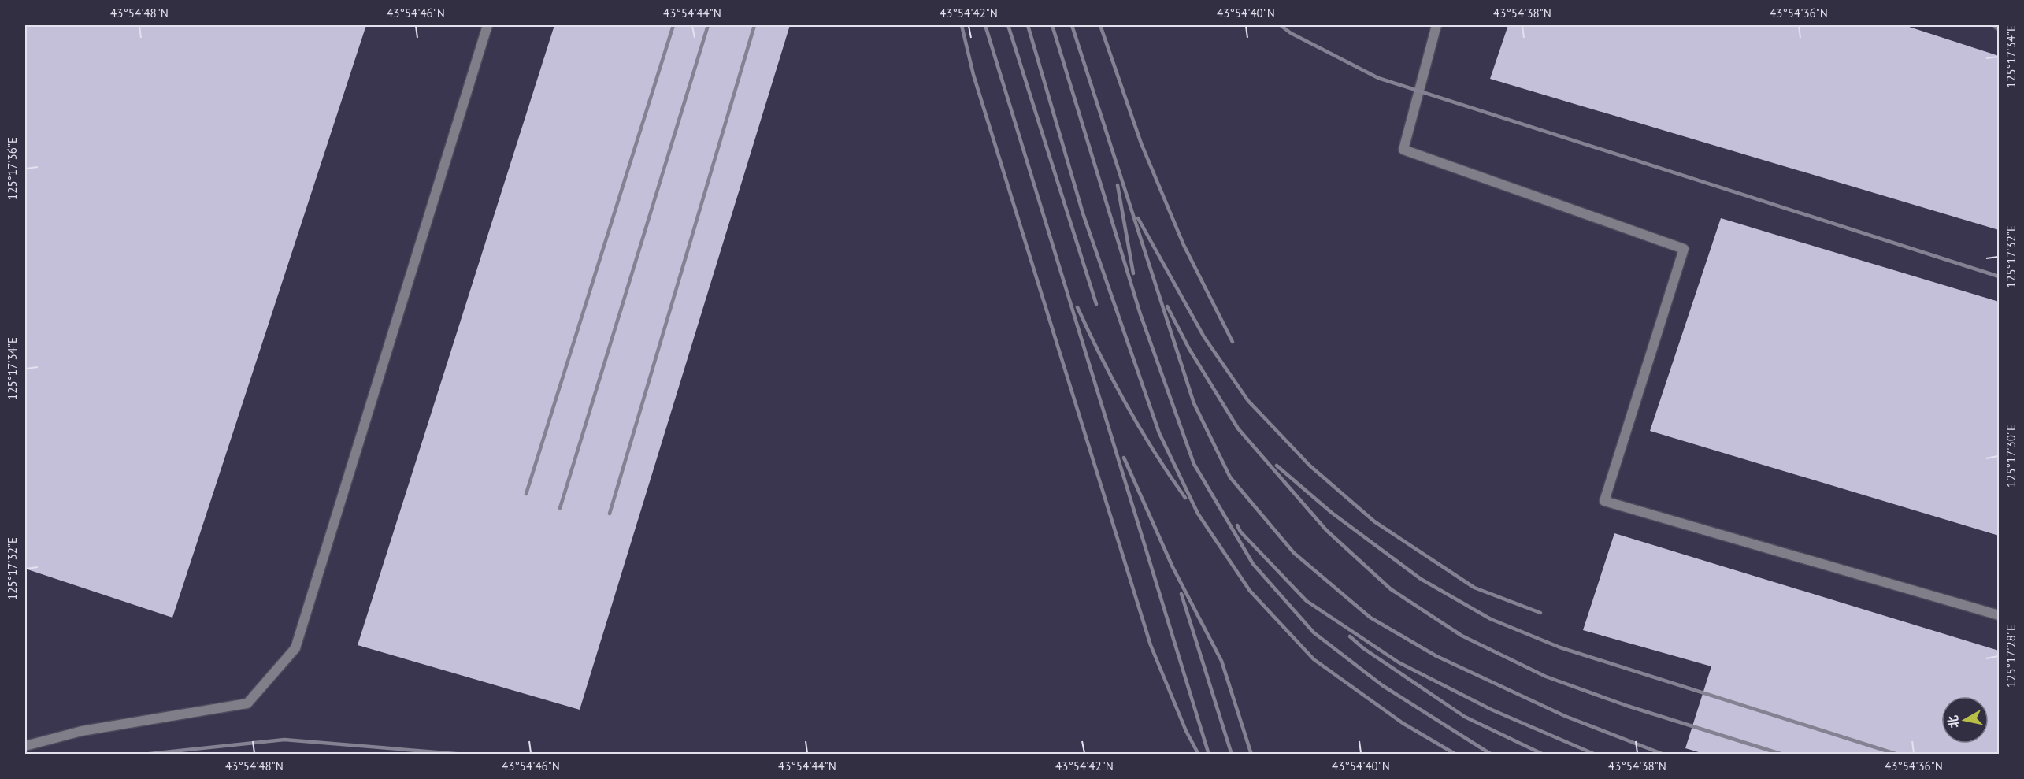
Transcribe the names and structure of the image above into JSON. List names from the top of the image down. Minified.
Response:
{"north":"left","coordinates":["43°54'48\"N","43°54'46\"N","43°54'44\"N","43°54'42\"N","43°54'40\"N","43°54'38\"N","43°54'36\"N","125°17'34\"E","125°17'36\"E","125°17'32\"E","125°17'30\"E","125°17'28\"E"]}
